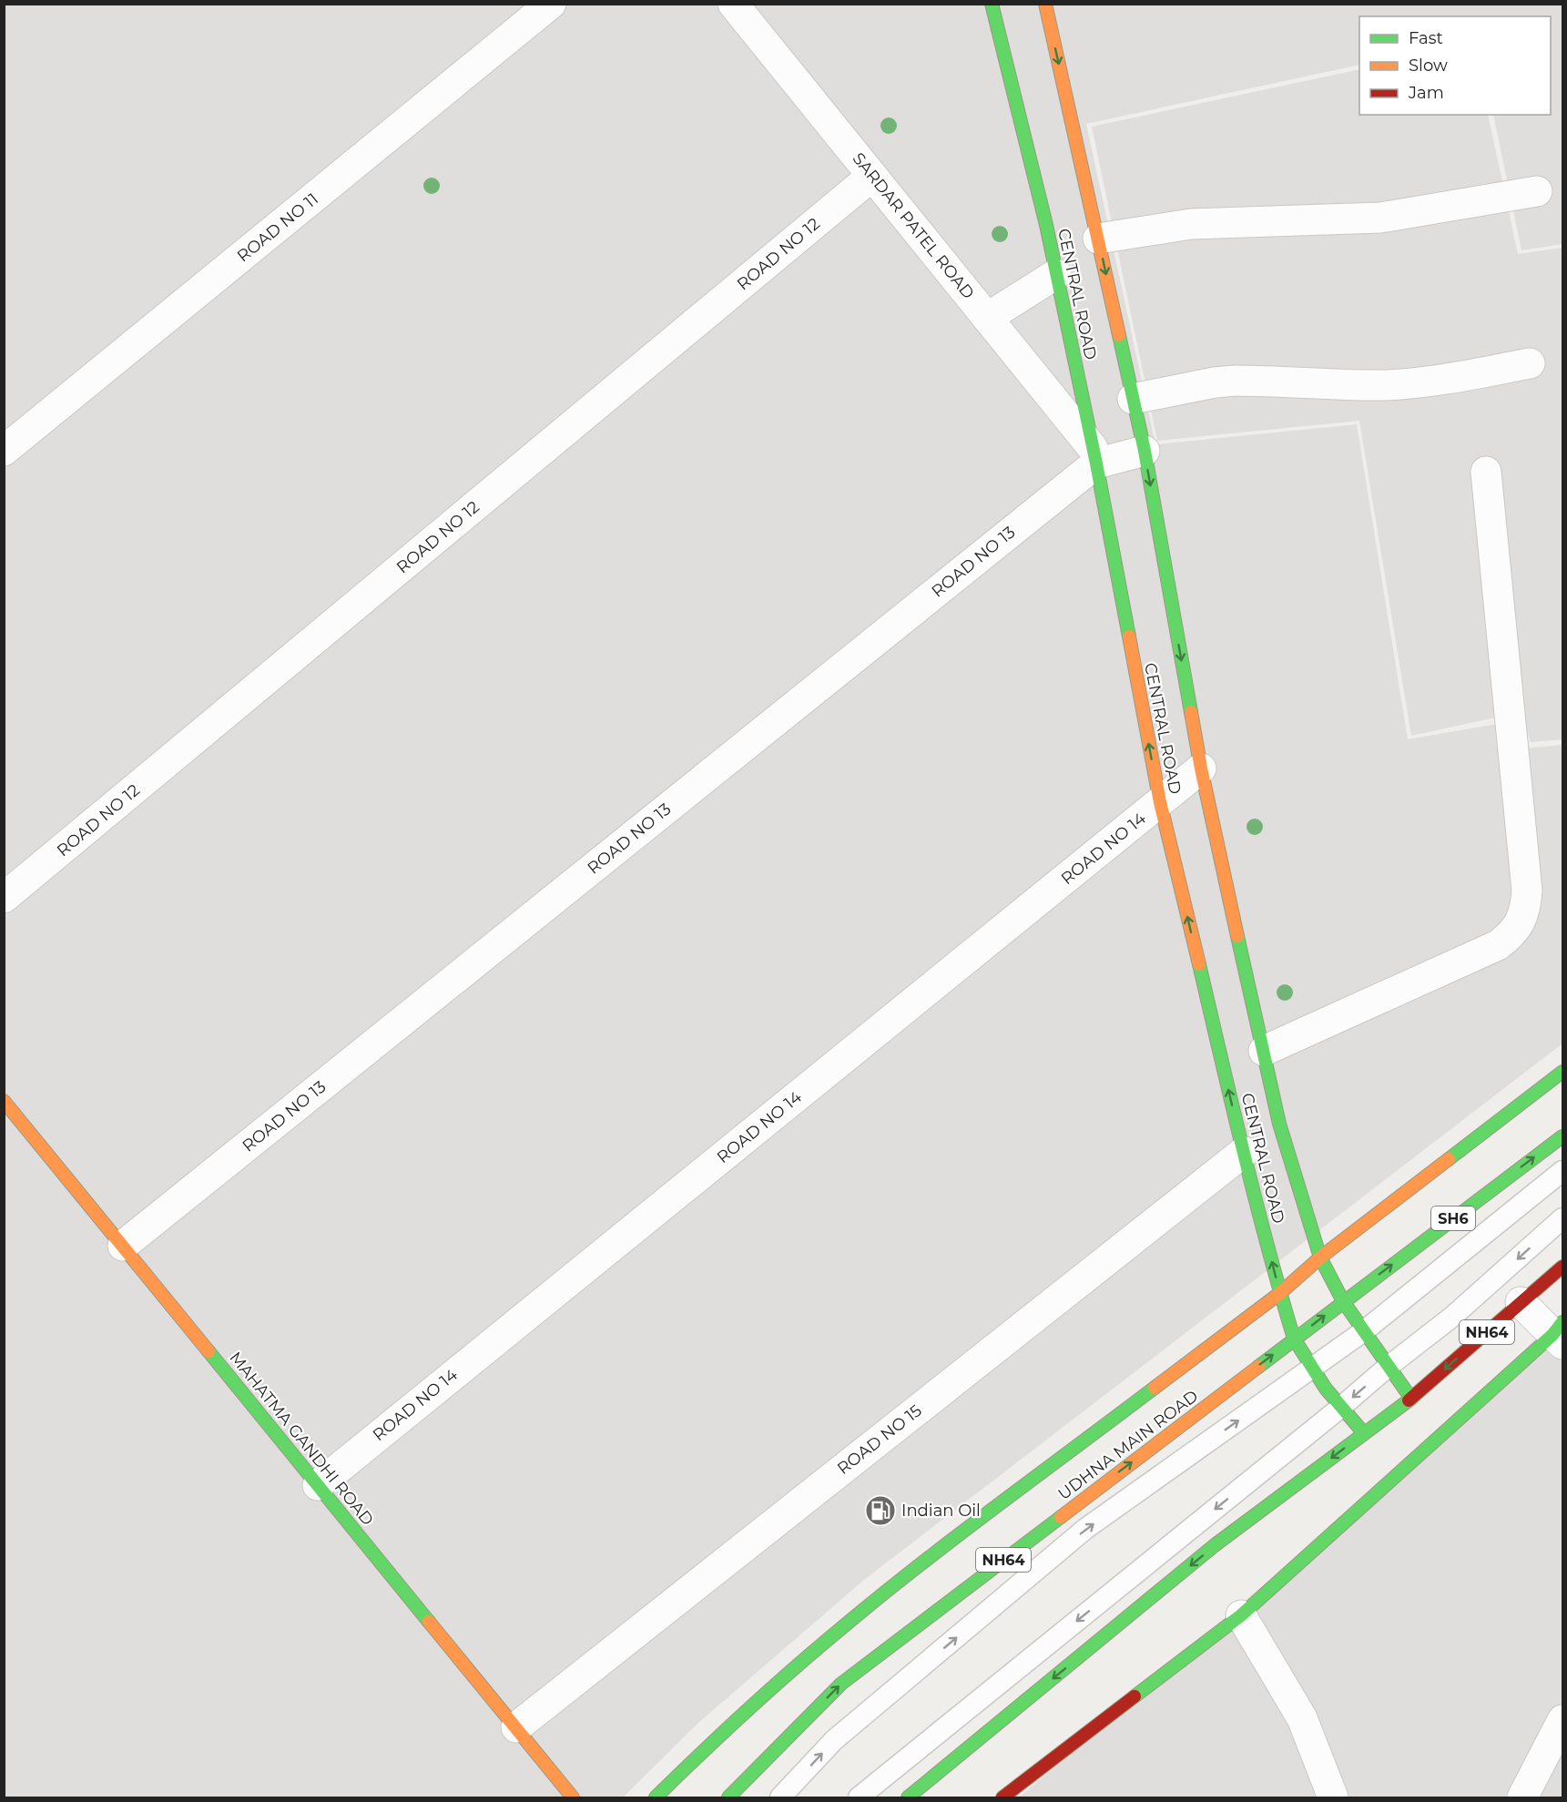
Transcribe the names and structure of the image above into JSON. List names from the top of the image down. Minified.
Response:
{"streets":{"main road":["CENTRAL ROAD","SH6","NH64","MAHATMA GANDHI ROAD","UDHNA MAIN ROAD"],"street":["SARDAR PATEL ROAD","ROAD NO 11","ROAD NO 12","ROAD NO 13","ROAD NO 14","ROAD NO 15"]},"crossings":[["SARDAR PATEL ROAD","ROAD NO 12"],["SARDAR PATEL ROAD","CENTRAL ROAD"],["SARDAR PATEL ROAD","ROAD NO 13"],["CENTRAL ROAD","ROAD NO 13"],["CENTRAL ROAD","ROAD NO 14"],["CENTRAL ROAD","NH64"],["CENTRAL ROAD","ROAD NO 15"],["CENTRAL ROAD","UDHNA MAIN ROAD"],["ROAD NO 13","MAHATMA GANDHI ROAD"],["ROAD NO 14","MAHATMA GANDHI ROAD"],["MAHATMA GANDHI ROAD","ROAD NO 15"]],"places":{"fuel station":["Indian Oil"]},"legend":["Fast","Slow","Jam"]}
